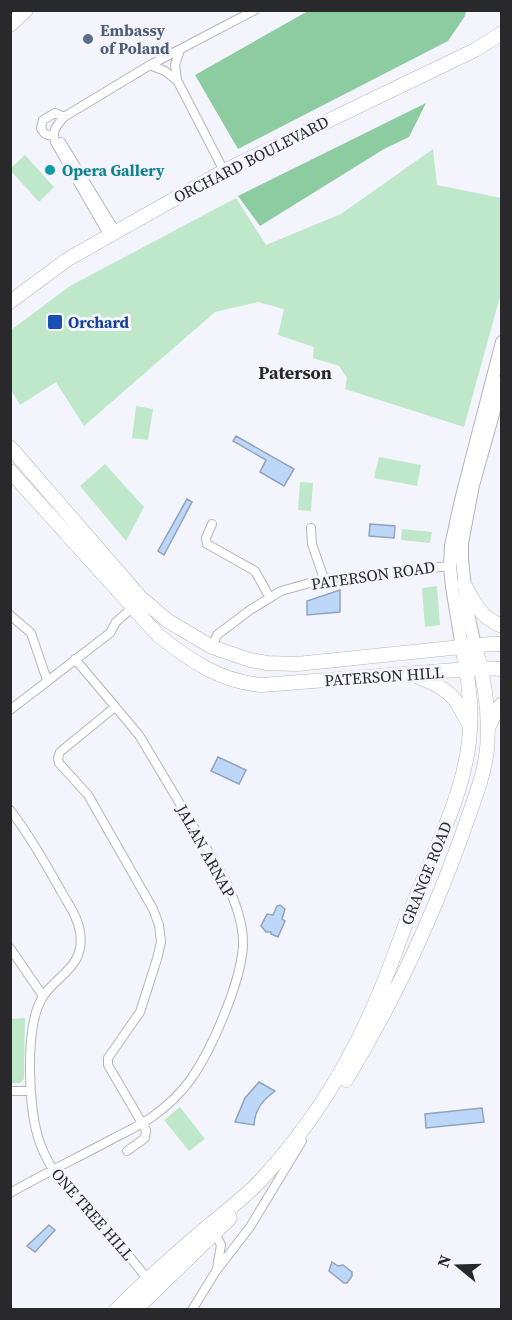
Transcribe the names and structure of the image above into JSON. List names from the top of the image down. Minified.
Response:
{"streets":{"main road":["ORCHARD BOULEVARD","PATERSON HILL","GRANGE ROAD"],"street":["PATERSON ROAD","JALAN ARNAP","ONE TREE HILL"]},"crossings":[["PATERSON ROAD","PATERSON HILL"],["PATERSON ROAD","GRANGE ROAD"],["PATERSON HILL","GRANGE ROAD"],["JALAN ARNAP","ONE TREE HILL"],["GRANGE ROAD","ONE TREE HILL"]],"districts":["Paterson"],"places":{"other":["Embassy of Poland","Opera Gallery"],"transit":["Orchard"]},"north":"left"}
